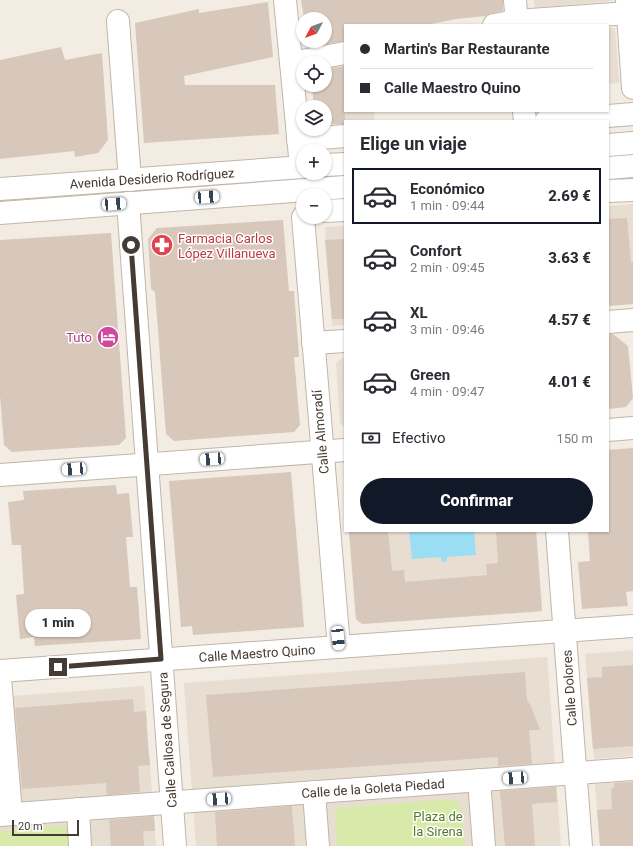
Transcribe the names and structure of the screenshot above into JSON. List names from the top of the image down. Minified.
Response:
{"streets":{"street":["Avenida Desiderio Rodríguez","Calle Almoradí","Calle Maestro Quino","Calle Dolores","Calle Callosa de Segura","Calle de la Goleta Piedad"]},"crossings":[["Avenida Desiderio Rodríguez","Calle Callosa de Segura"],["Calle Almoradí","Calle Maestro Quino"],["Calle Maestro Quino","Calle Dolores"],["Calle Maestro Quino","Calle Callosa de Segura"],["Calle Dolores","Calle de la Goleta Piedad"],["Calle Callosa de Segura","Calle de la Goleta Piedad"]],"parks":["Plaza de la Sirena"],"places":{"pharmacy":["Farmacia Carlos López Villanueva"],"hotel":["Tuto"]},"scale_bar":"20 m","north":"bottom left","page":{"map_buttons":["+","−"],"banner":["Martin's Bar Restaurante","Calle Maestro Quino"],"heading":"Elige un viaje","list":[{"name":"Económico","note":"1 min · 09:44","value":"2.69 €"},{"name":"Confort","note":"2 min · 09:45","value":"3.63 €"},{"name":"XL","note":"3 min · 09:46","value":"4.57 €"},{"name":"Green","note":"4 min · 09:47","value":"4.01 €"}],"pay":["Efectivo","150 m"],"buttons":"Confirmar","bubble":"1 min","scale":"20 m"}}
